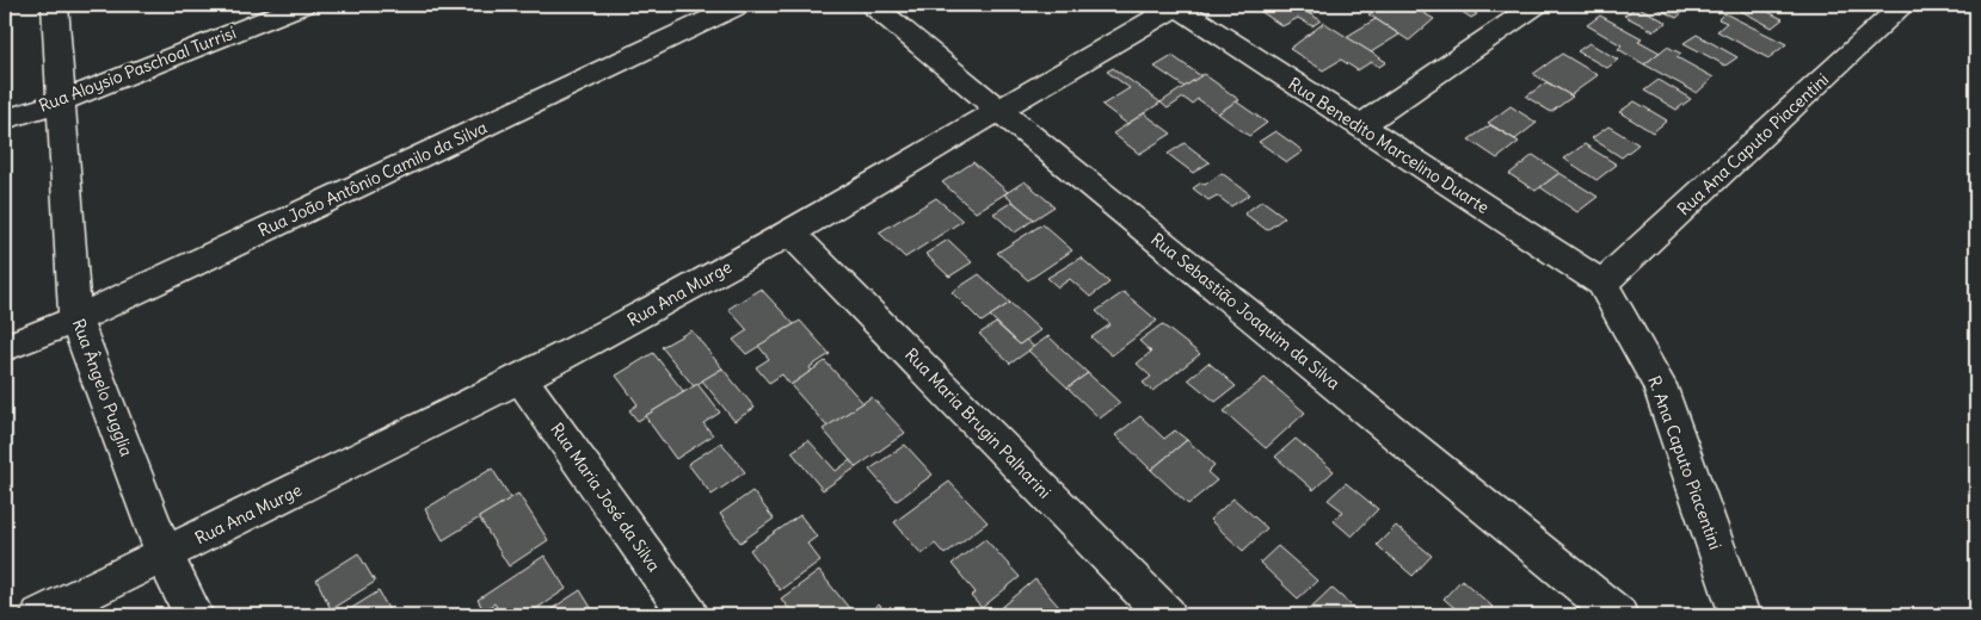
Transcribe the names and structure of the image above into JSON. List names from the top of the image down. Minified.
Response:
{"streets":{"street":["Rua Aloysio Paschoal Turrisi","Rua Ana Caputo Piacentini","Rua Benedito Marcelino Duarte","Rua João Antônio Camilo da Silva","Rua Ana Murge","Rua Sebastião Joaquim da Silva","Rua Ângelo Pugglia","Rua Maria Brugin Palharini","R. Ana Caputo Piacentini","Rua Maria José da Silva"]},"crossings":[["Rua Aloysio Paschoal Turrisi","Rua Ângelo Pugglia"],["Rua Ana Caputo Piacentini","Rua Benedito Marcelino Duarte"],["Rua Ana Caputo Piacentini","R. Ana Caputo Piacentini"],["Rua Benedito Marcelino Duarte","Rua Ana Murge"],["Rua Benedito Marcelino Duarte","R. Ana Caputo Piacentini"],["Rua João Antônio Camilo da Silva","Rua Ângelo Pugglia"],["Rua Ana Murge","Rua Sebastião Joaquim da Silva"],["Rua Ana Murge","Rua Ângelo Pugglia"],["Rua Ana Murge","Rua Maria Brugin Palharini"],["Rua Ana Murge","Rua Maria José da Silva"]]}
